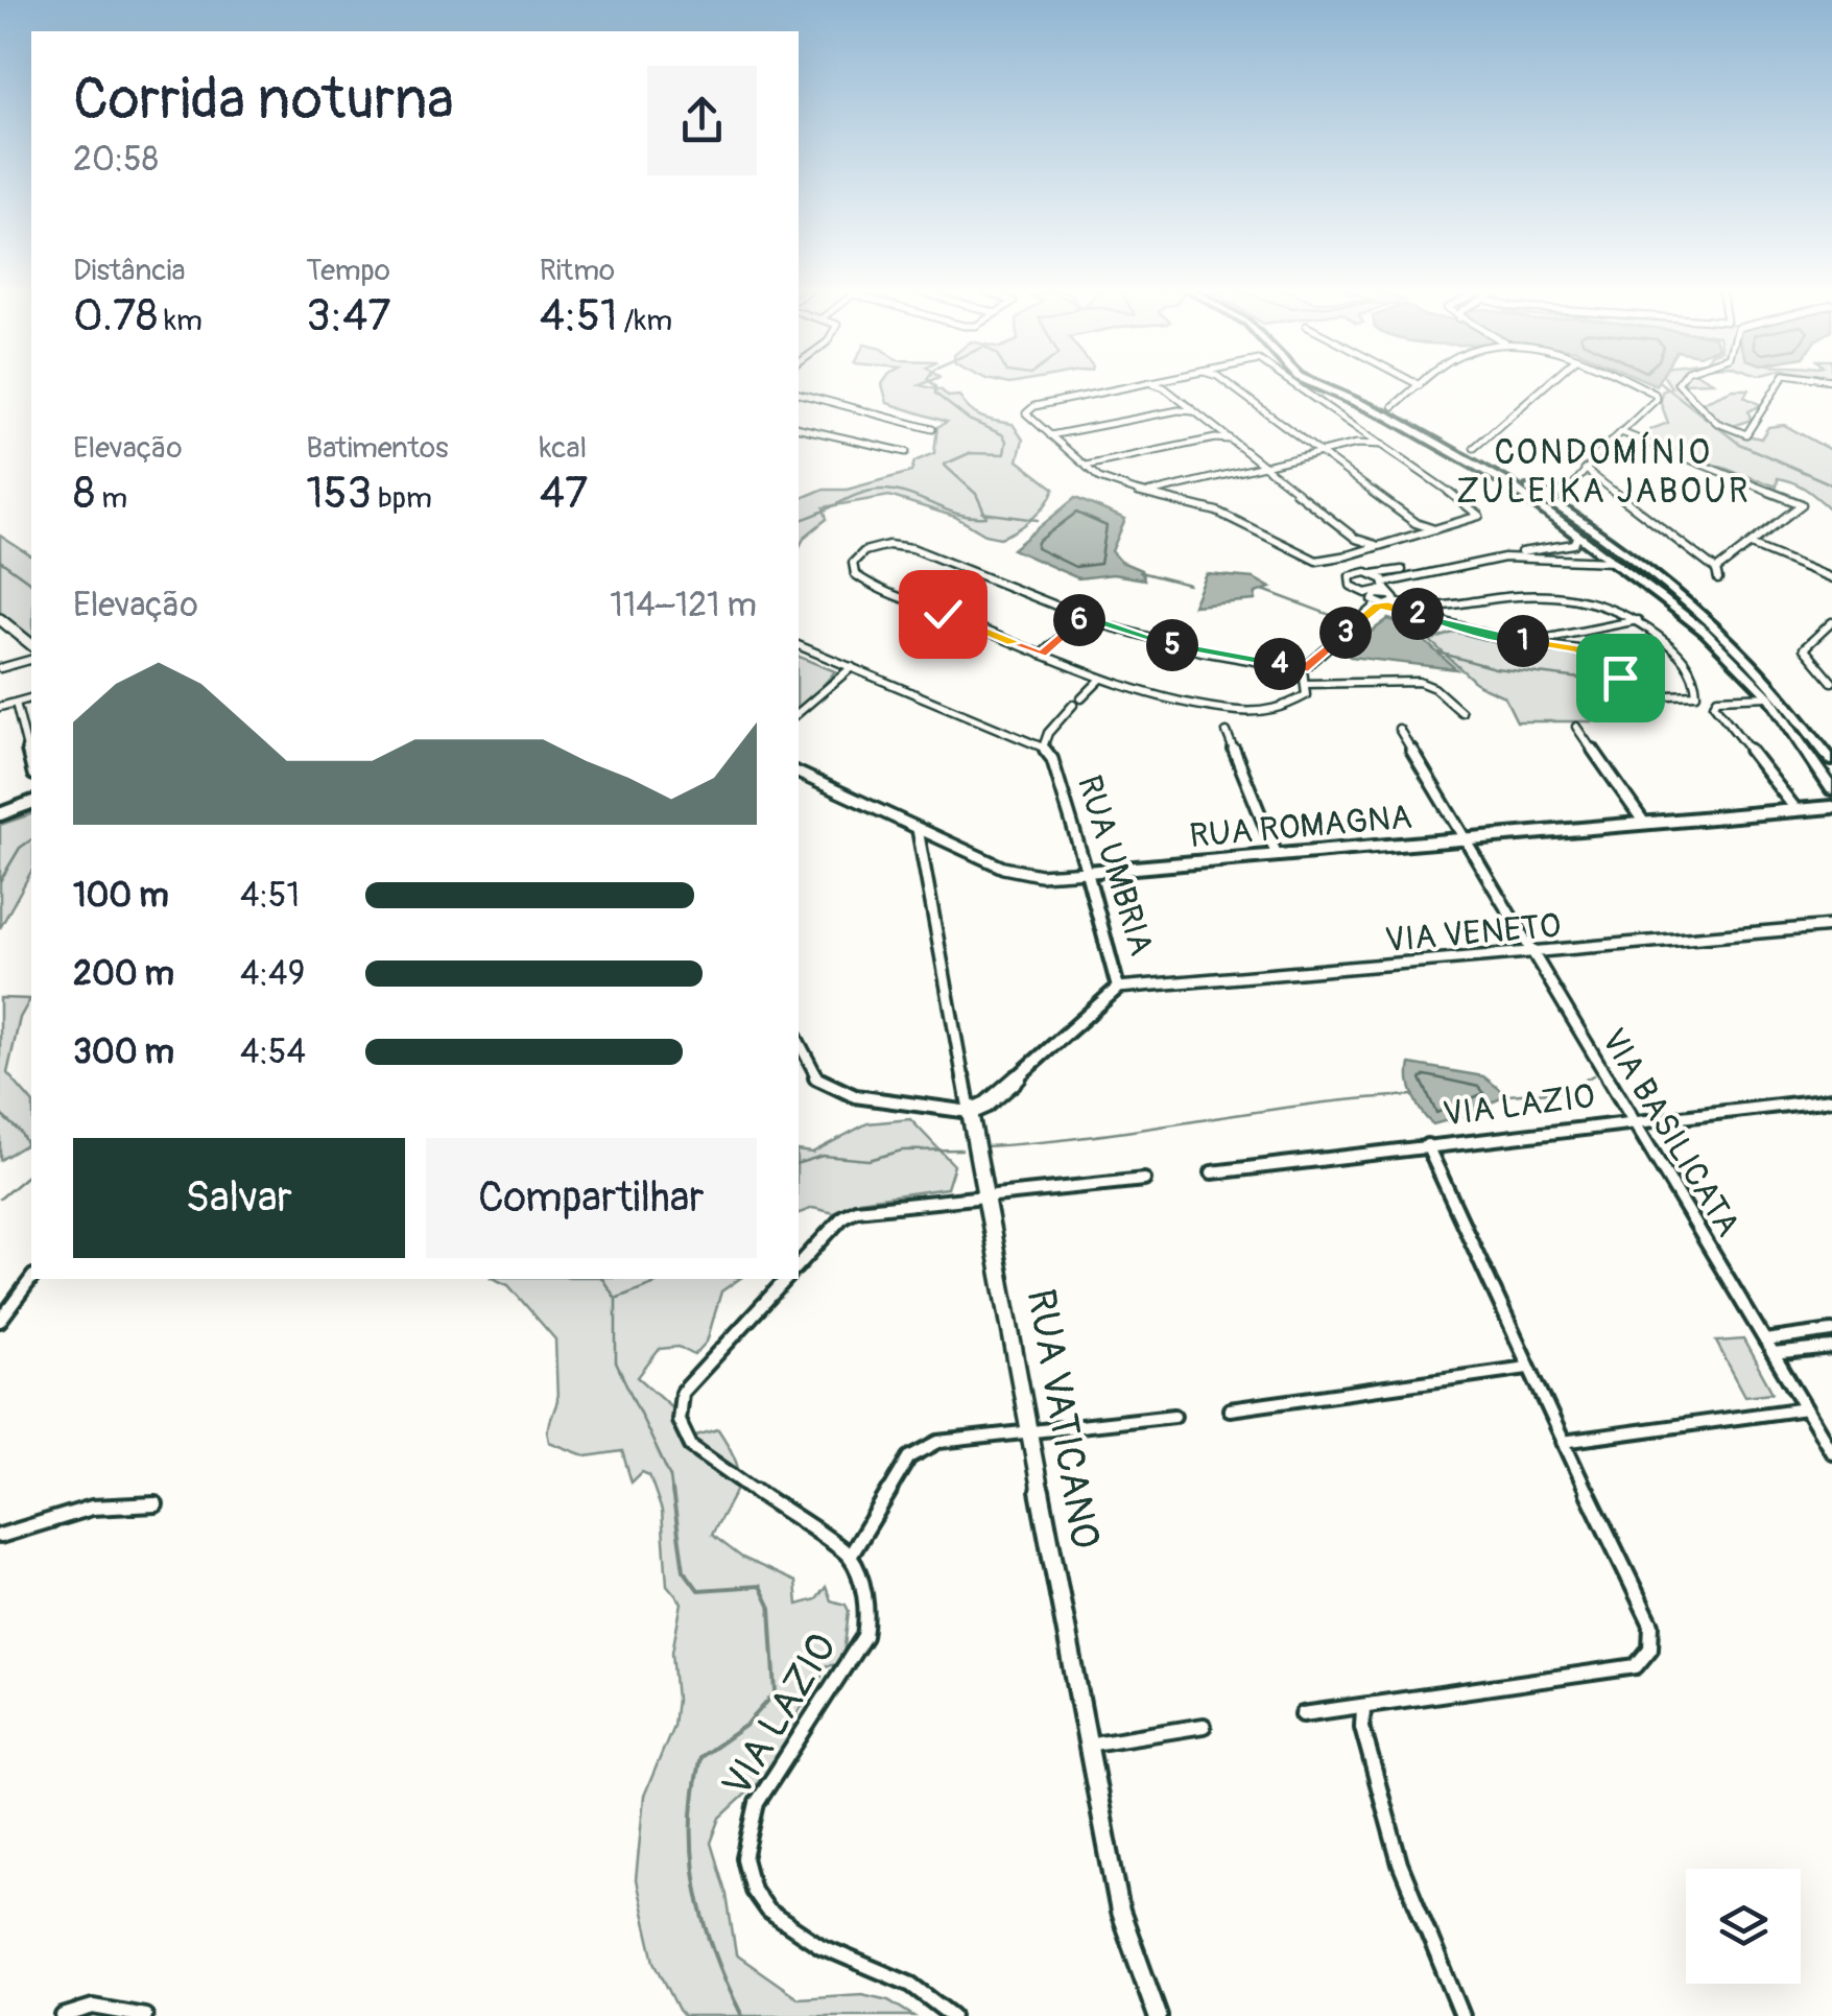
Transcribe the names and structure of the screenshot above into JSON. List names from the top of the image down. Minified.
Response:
{"streets":{"street":["RUA ROMAGNA","RUA UMBRIA","VIA VENETO","VIA LAZIO","VIA BASILICATA","RUA VATICANO"]},"crossings":[["RUA ROMAGNA","RUA UMBRIA"],["RUA ROMAGNA","VIA BASILICATA"],["RUA ROMAGNA","RUA VATICANO"],["RUA UMBRIA","VIA VENETO"],["RUA UMBRIA","RUA VATICANO"],["VIA VENETO","VIA BASILICATA"],["VIA LAZIO","VIA BASILICATA"]],"districts":["CONDOMÍNIO ZULEIKA JABOUR"],"page":{"heading":["Corrida noturna","20:58"],"stats":[["Distância","0.78 km"],["Tempo","3:47"],["Ritmo","4:51 /km"],["Elevação","8 m"],["Batimentos","153 bpm"],["kcal","47"]],"chart":["Elevação","114–121 m"],"pins":["2","6","3","1","5","4"],"list":[{"name":"100 m","note":"4:51"},{"name":"200 m","note":"4:49"},{"name":"300 m","note":"4:54"}],"buttons":["Salvar","Compartilhar"]}}
